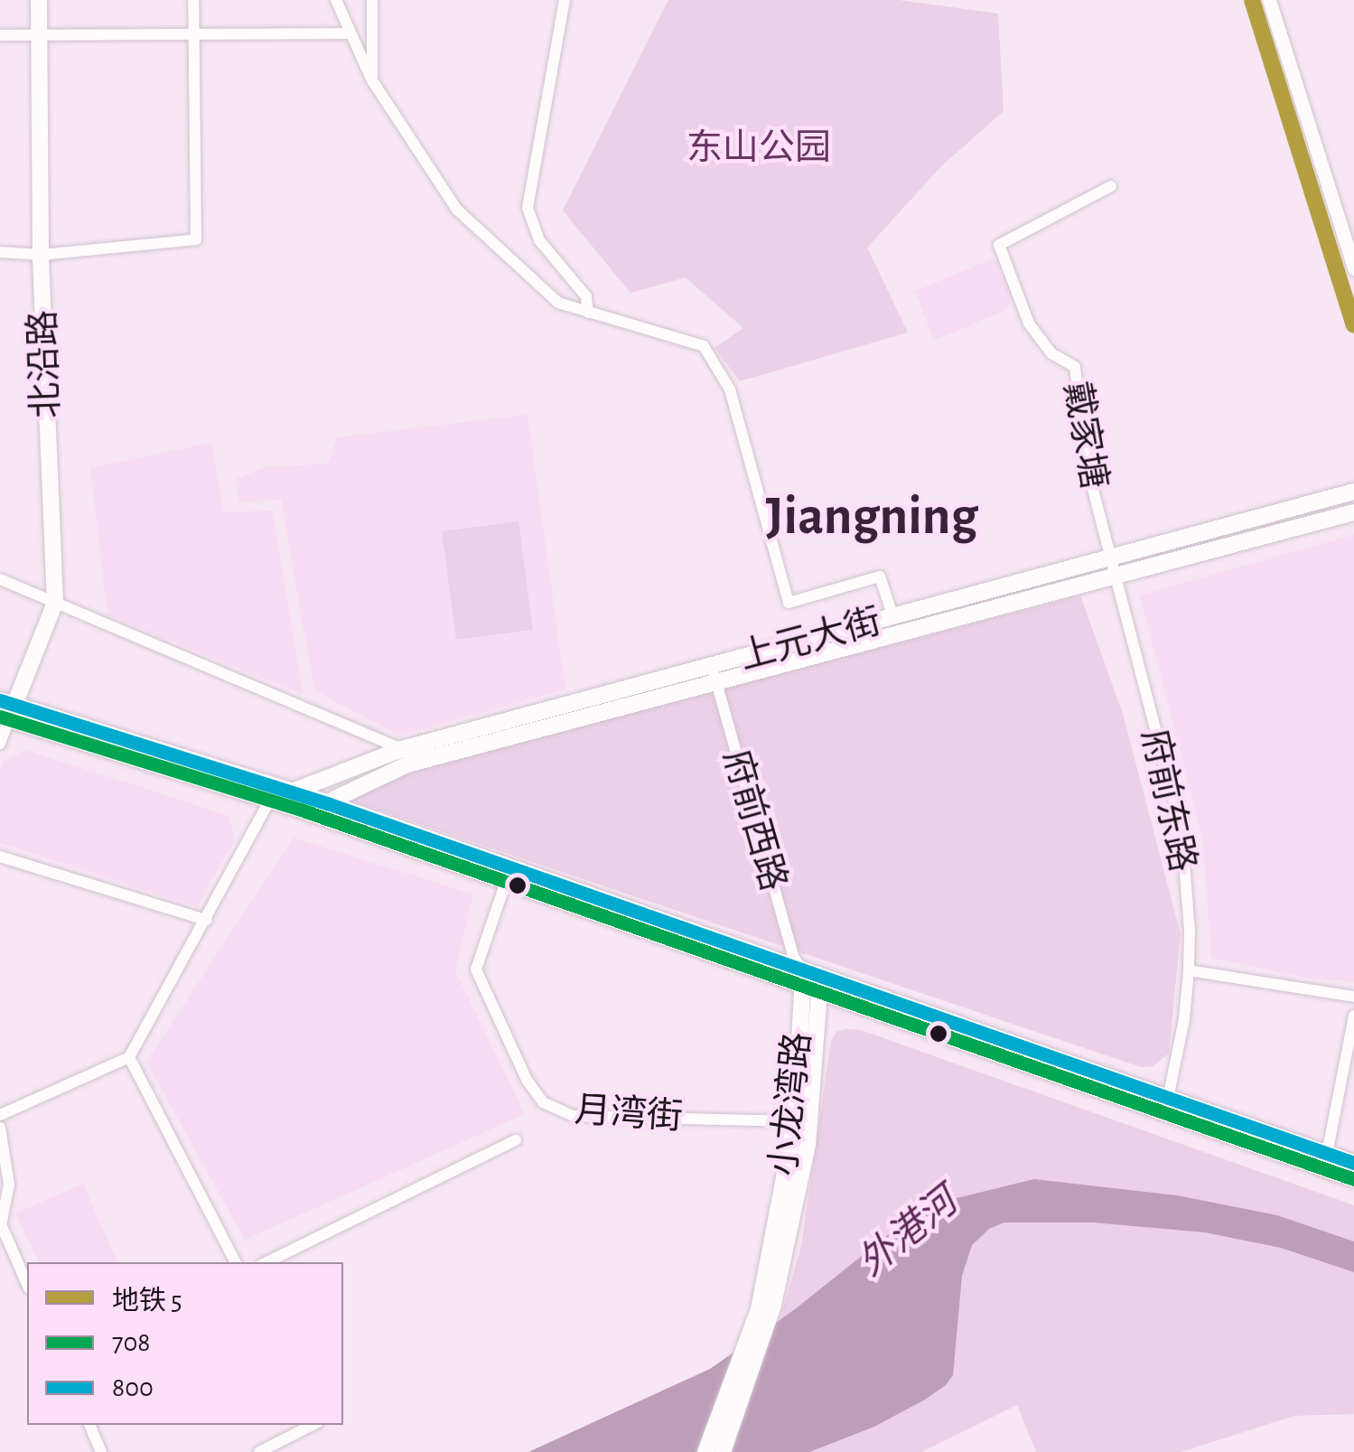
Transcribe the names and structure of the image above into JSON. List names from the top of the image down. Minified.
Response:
{"streets":{"main road":["北沿路","上元大街","小龙湾路"],"street":["戴家塘","府前东路","府前西路","月湾街"]},"crossings":[["戴家塘","上元大街"],["戴家塘","府前东路"],["上元大街","府前东路"],["上元大街","府前西路"],["府前西路","小龙湾路"],["小龙湾路","月湾街"]],"districts":["Jiangning"],"water":["外港河"],"parks":["东山公园"],"lines":["metro line 5","transit line 800","transit line 708"],"legend":["地铁 5","708","800"]}
